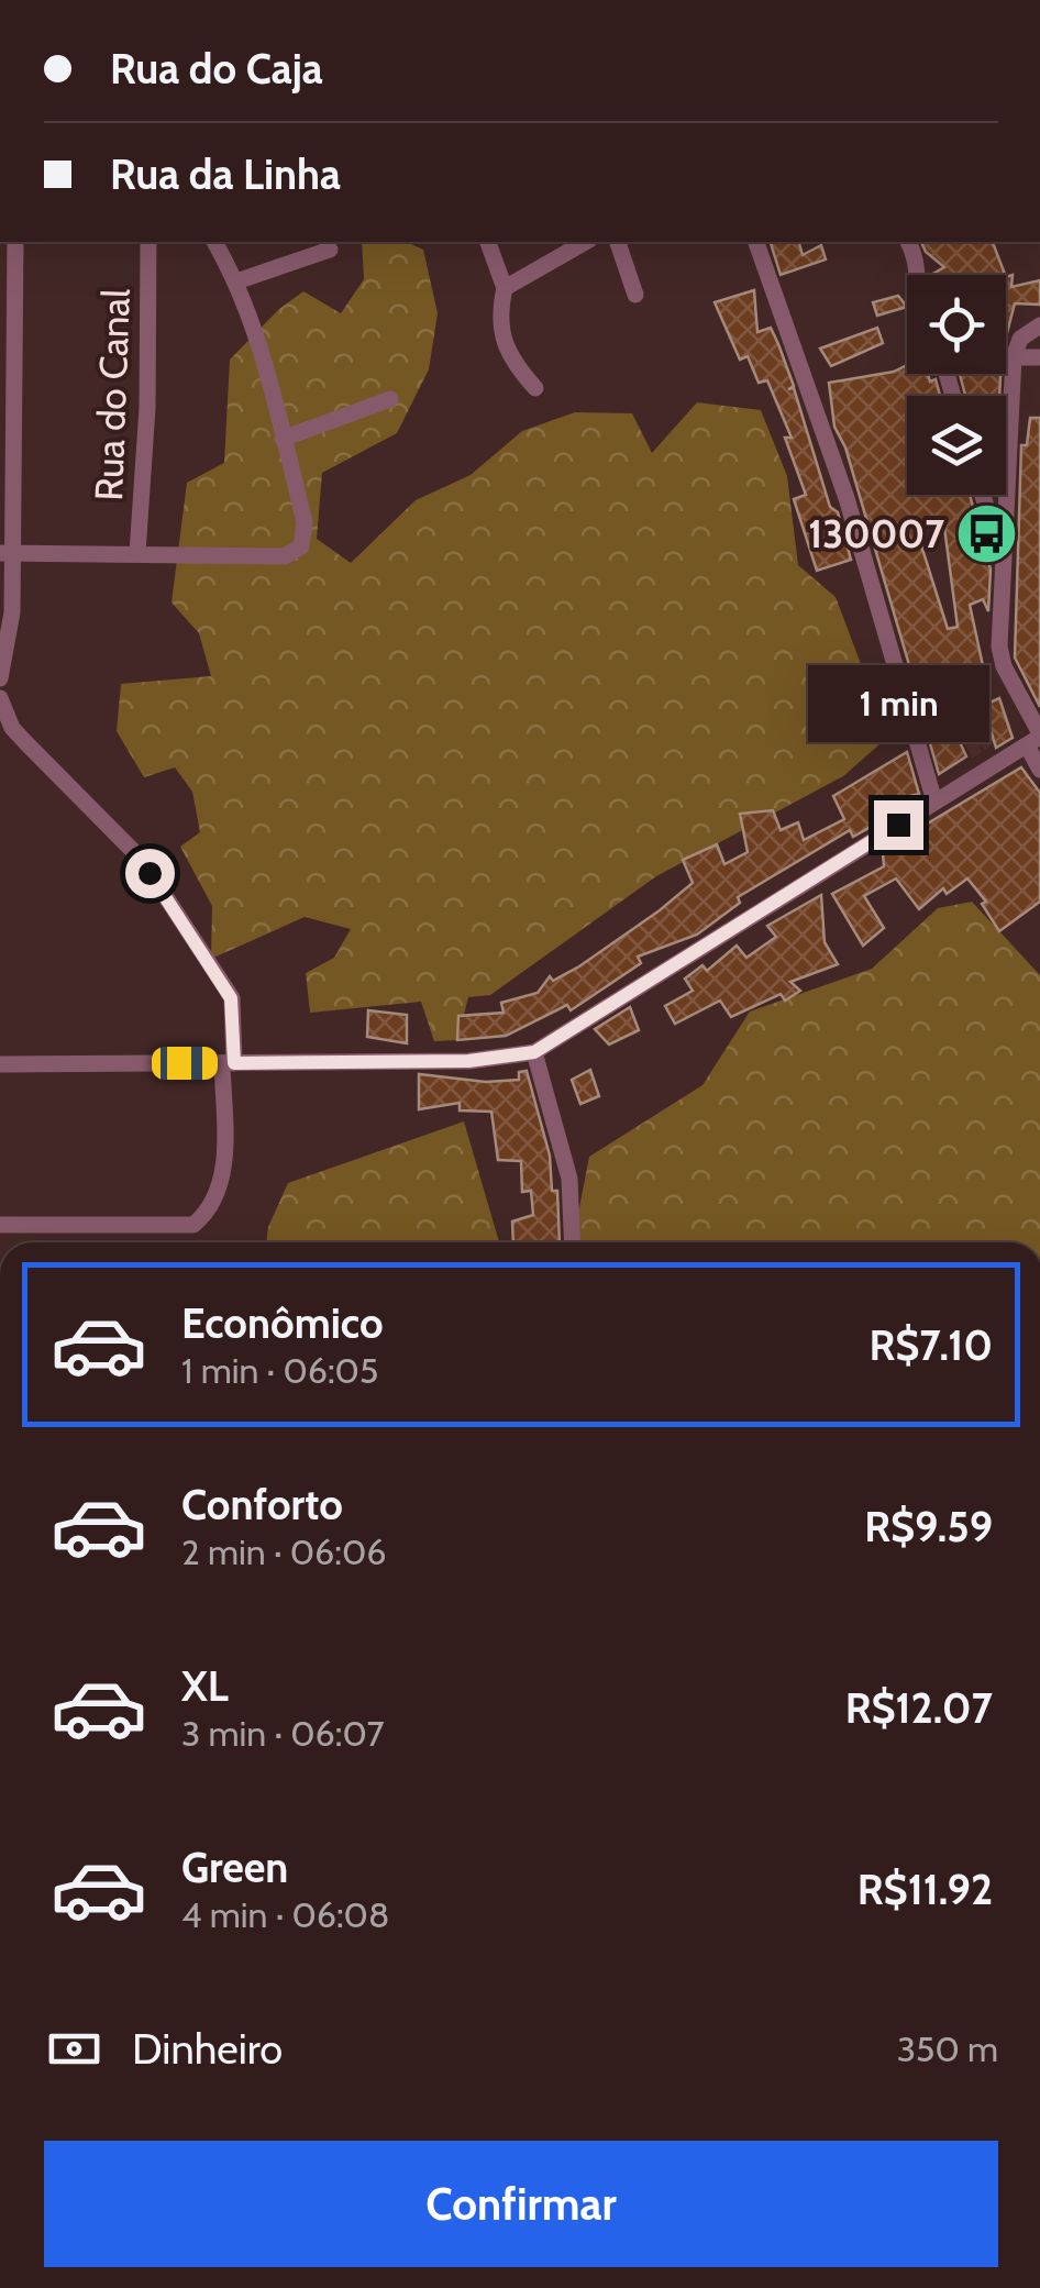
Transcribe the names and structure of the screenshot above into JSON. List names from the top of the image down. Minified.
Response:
{"streets":{"street":["Rua do Canal"]},"places":{"bus stop":["130007"]},"page":{"banner":["Rua do Caja","Rua da Linha"],"bubble":"1 min","list":[{"name":"Econômico","note":"1 min · 06:05","value":"R$7.10"},{"name":"Conforto","note":"2 min · 06:06","value":"R$9.59"},{"name":"XL","note":"3 min · 06:07","value":"R$12.07"},{"name":"Green","note":"4 min · 06:08","value":"R$11.92"}],"pay":["Dinheiro","350 m"],"buttons":"Confirmar"}}
